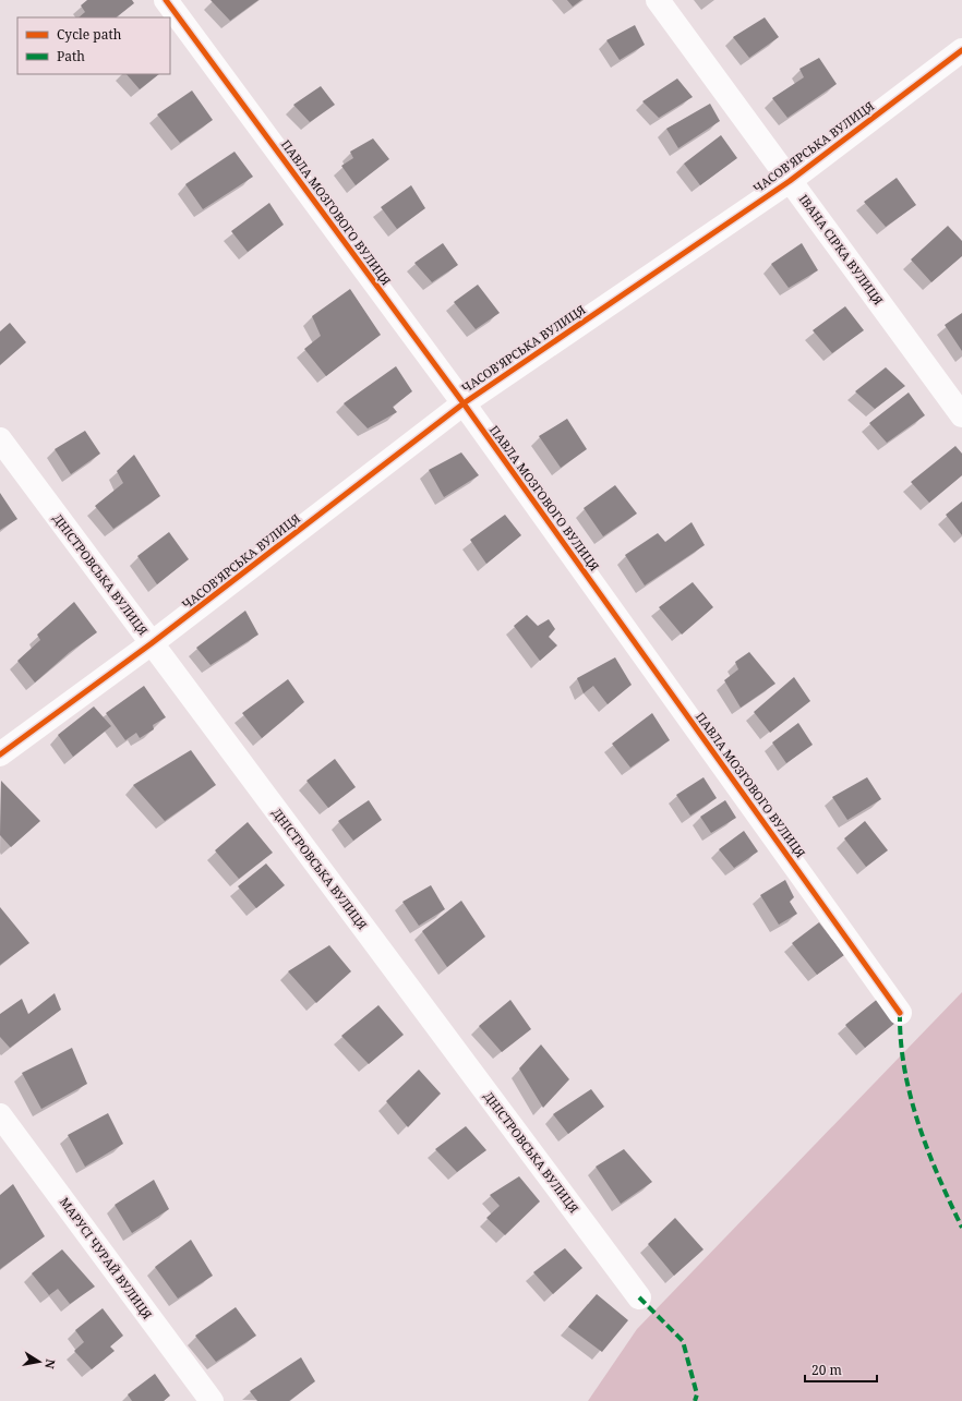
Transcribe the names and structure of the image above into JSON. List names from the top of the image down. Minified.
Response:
{"streets":{"street":["ЧАСОВ'ЯРСЬКА ВУЛИЦЯ","ПАВЛА МОЗГОВОГО ВУЛИЦЯ","ІВАНА СІРКА ВУЛИЦЯ","ДНІСТРОВСЬКА ВУЛИЦЯ","МАРУСІ ЧУРАЙ ВУЛИЦЯ"]},"crossings":[["ЧАСОВ'ЯРСЬКА ВУЛИЦЯ","ПАВЛА МОЗГОВОГО ВУЛИЦЯ"],["ЧАСОВ'ЯРСЬКА ВУЛИЦЯ","ІВАНА СІРКА ВУЛИЦЯ"],["ЧАСОВ'ЯРСЬКА ВУЛИЦЯ","ДНІСТРОВСЬКА ВУЛИЦЯ"]],"legend":["Cycle path","Path"],"scale_bar":"20 m","north":"right"}
